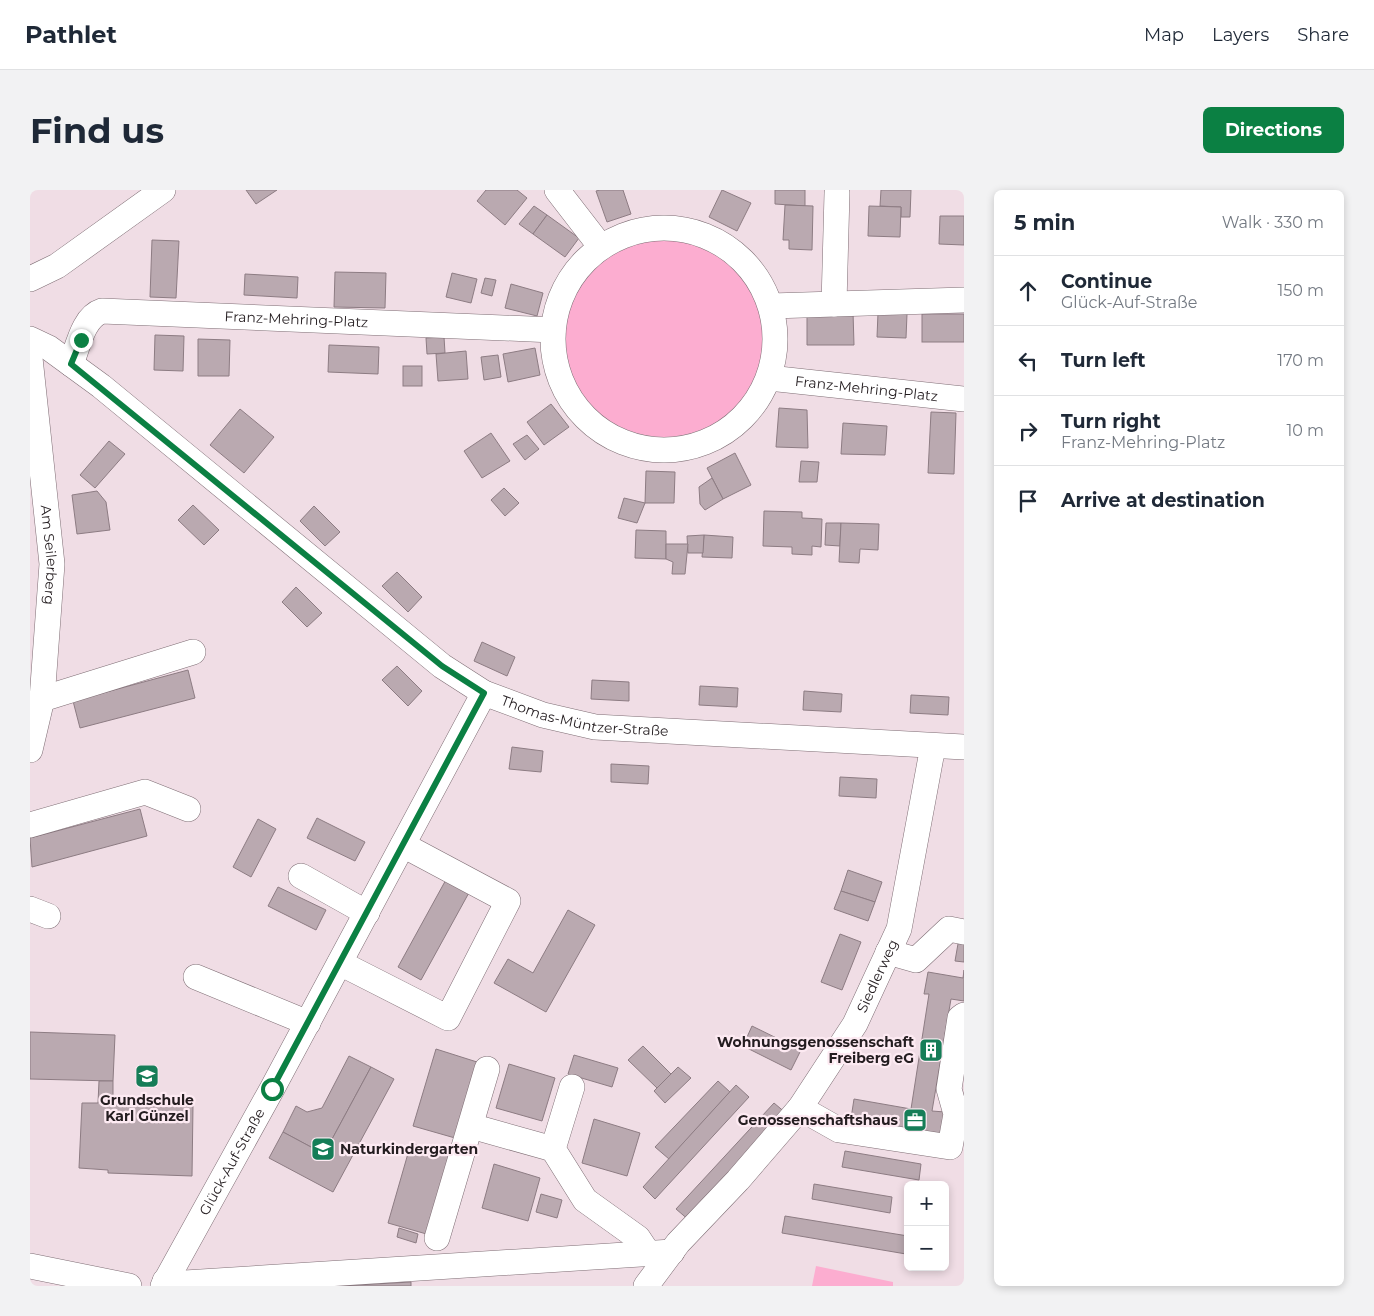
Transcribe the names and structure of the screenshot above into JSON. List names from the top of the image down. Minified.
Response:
{"streets":{"street":["Franz-Mehring-Platz","Am Seilerberg","Thomas-Müntzer-Straße","Siedlerweg","Glück-Auf-Straße"]},"crossings":[["Franz-Mehring-Platz","Thomas-Müntzer-Straße"],["Thomas-Müntzer-Straße","Siedlerweg"],["Thomas-Müntzer-Straße","Glück-Auf-Straße"]],"places":{"building":["Wohnungsgenossenschaft Freiberg eG"],"school or university":["Grundschule Karl Günzel","Naturkindergarten"],"office":["Genossenschaftshaus"]},"page":{"header":"Pathlet","nav":["Map","Layers","Share"],"buttons":"Directions","title":"Find us","heading":["5 min","Walk · 330 m"],"list":[["Continue","Glück-Auf-Straße","150 m"],["Turn left","170 m"],["Turn right","Franz-Mehring-Platz","10 m"],"Arrive at destination"],"map_buttons":["+","−"]}}
